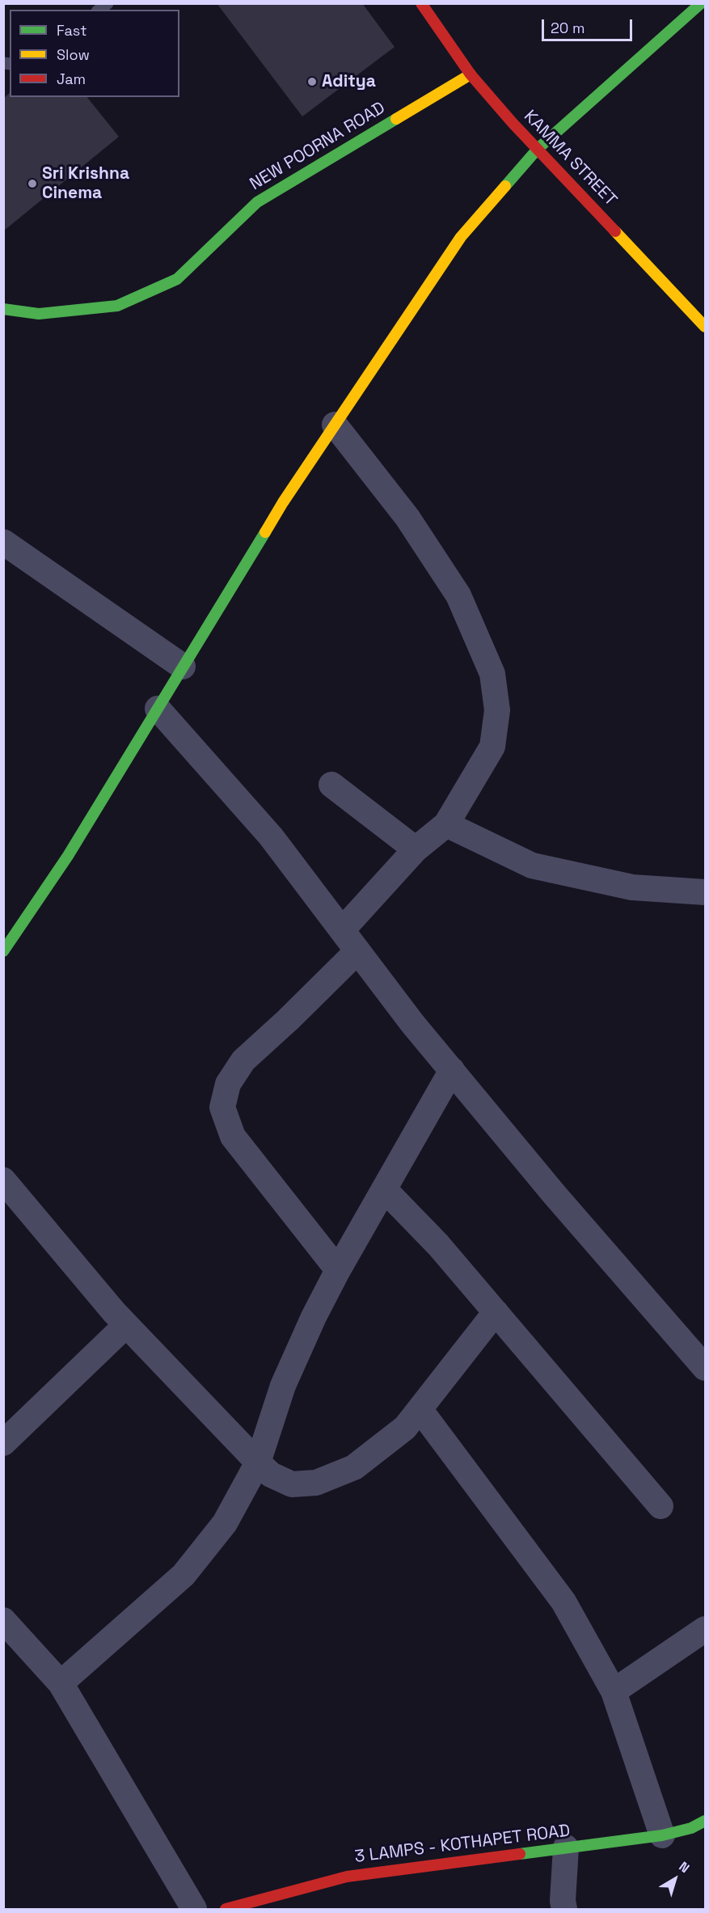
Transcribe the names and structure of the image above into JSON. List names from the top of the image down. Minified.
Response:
{"streets":{"street":["NEW POORNA ROAD","KAMMA STREET","3 LAMPS - KOTHAPET ROAD"]},"crossings":[["NEW POORNA ROAD","KAMMA STREET"]],"places":["Aditya","Sri Krishna Cinema"],"legend":["Fast","Slow","Jam"],"scale_bar":"20 m","north":"top right"}
